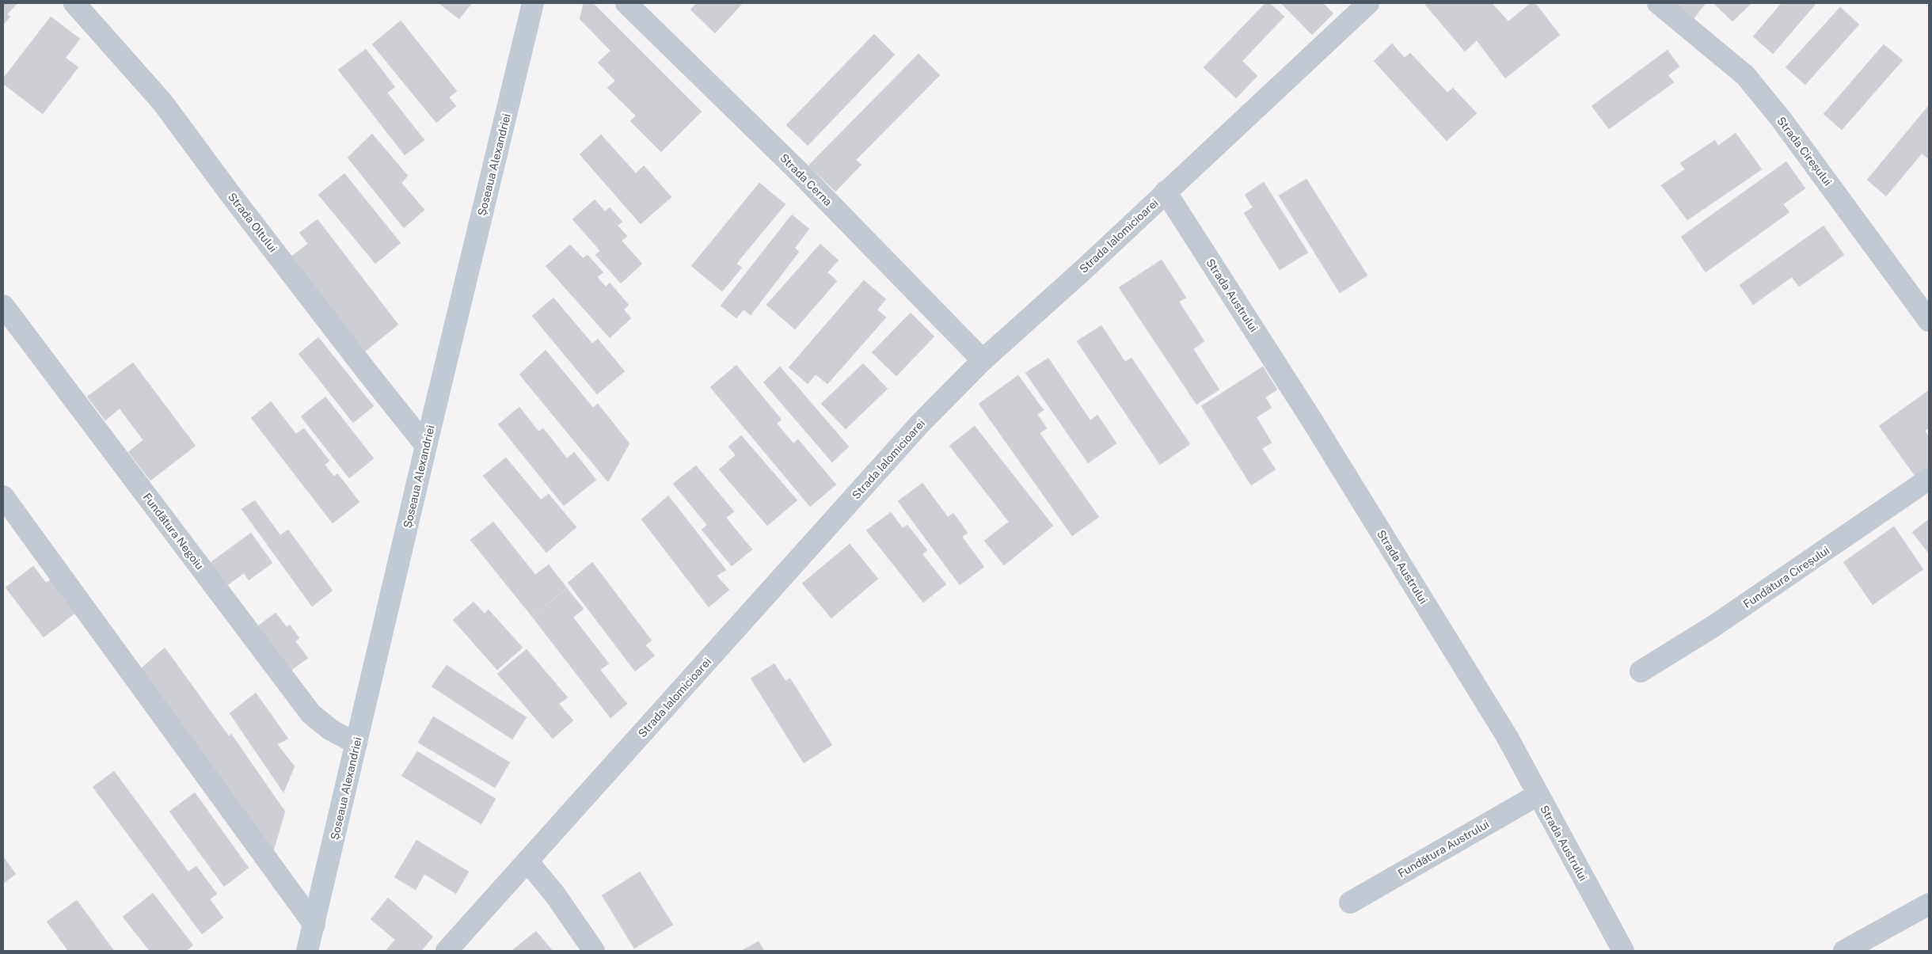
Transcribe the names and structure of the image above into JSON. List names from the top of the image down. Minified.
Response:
{"streets":{"main road":["Șoseaua Alexandriei"],"street":["Strada Cireșului","Strada Cerna","Strada Oltului","Strada Ialomicioarei","Strada Austrului","Fundătura Negoiu","Fundătura Cireșului","Fundătura Austrului"]},"crossings":[["Șoseaua Alexandriei","Strada Oltului"],["Șoseaua Alexandriei","Fundătura Negoiu"],["Strada Cerna","Strada Ialomicioarei"],["Strada Ialomicioarei","Strada Austrului"],["Strada Austrului","Fundătura Austrului"]]}
